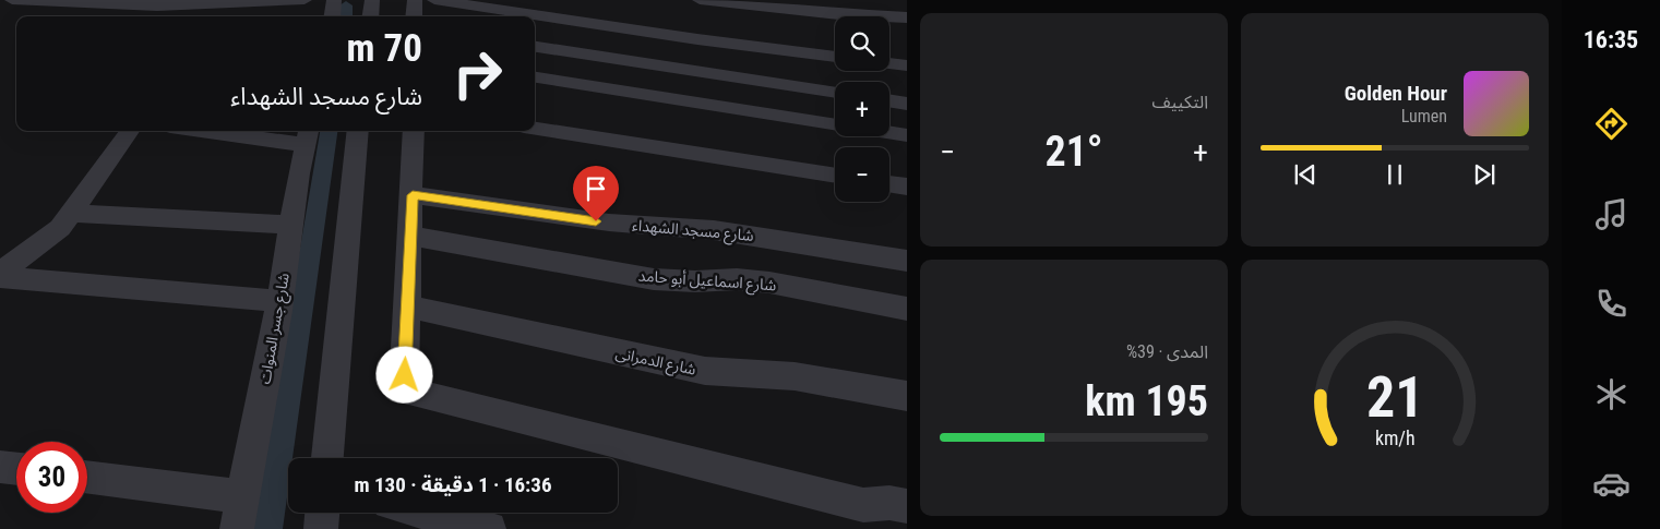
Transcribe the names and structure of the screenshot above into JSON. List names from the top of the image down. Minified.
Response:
{"streets":{"street":["شارع مسجد الشهداء","شارع اسماعيل أبو حامد","شارع جسر المنوات","شارع الدمرانى"]},"page":{"tabs":"16:35","tile":["التكييف",["المدى · 39%","195 km"]],"map_buttons":["+","−"],"turn":["70 m","شارع مسجد الشهداء"],"song":["Golden Hour","Lumen"],"heat":["−","21°","+"],"limit":"30","trip":"16:36 · 1 دقيقة · 130 m","gauge":["21","km/h"]}}
